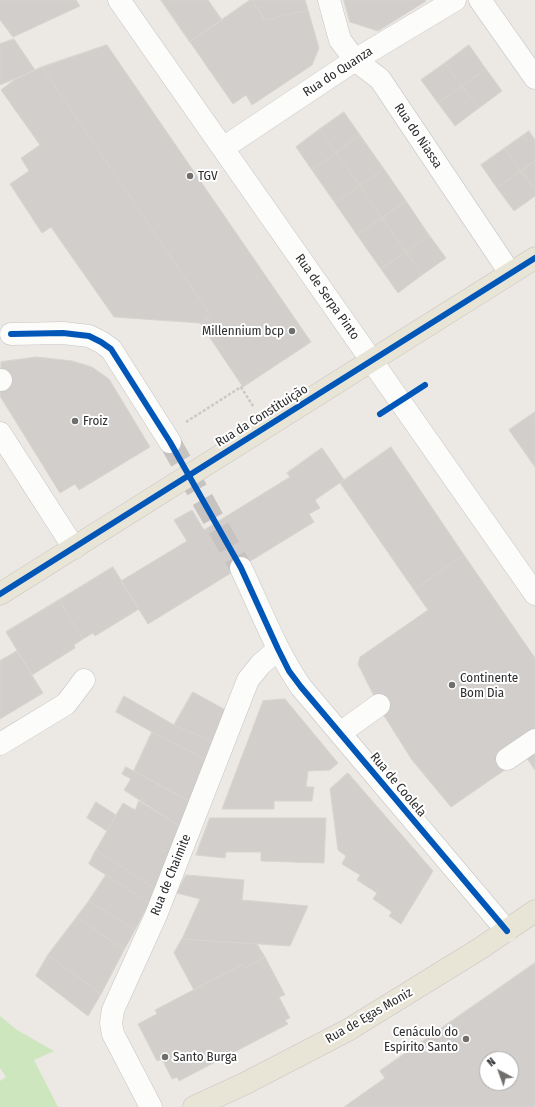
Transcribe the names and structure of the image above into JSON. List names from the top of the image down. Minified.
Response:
{"streets":{"main road":["Rua da Constituição","Rua de Egas Moniz"],"street":["Rua do Quanza","Rua do Niassa","Rua de Serpa Pinto","Rua de Coolela","Rua de Chaimite"]},"crossings":[["Rua do Quanza","Rua do Niassa"],["Rua do Quanza","Rua de Serpa Pinto"],["Rua do Niassa","Rua da Constituição"],["Rua de Serpa Pinto","Rua da Constituição"],["Rua de Coolela","Rua de Chaimite"],["Rua de Coolela","Rua de Egas Moniz"]],"places":["TGV","Millennium bcp","Froiz","Continente Bom Dia","Cenáculo do Espírito Santo","Santo Burga"],"north":"top left"}
